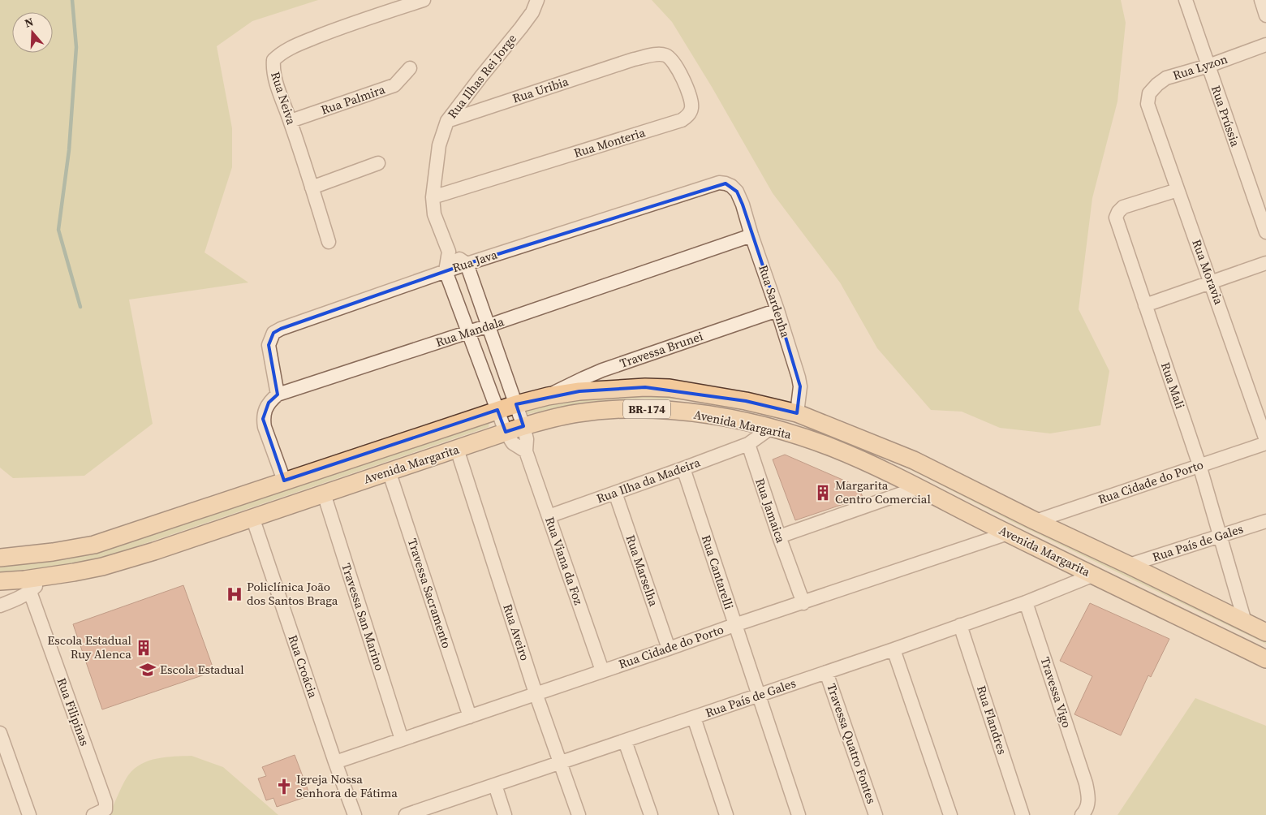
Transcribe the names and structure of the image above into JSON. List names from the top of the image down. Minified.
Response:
{"streets":{"main road":["BR-174","Avenida Margarita"],"street":["Rua Lyzon","Rua Ilhas Rei Jorge","Rua Uribia","Rua Neiva","Rua Palmira","Rua Prússia","Rua Monteria","Rua Java","Rua Moravia","Rua Sardenha","Rua Mandala","Travessa Brunei","Rua Mali","Rua Ilha da Madeira","Rua Cidade do Porto","Rua Jamaica","Rua País de Gales","Rua Viana da Foz","Rua Marselha","Rua Cantarelli","Travessa Sacramento","Travessa San Marino","Rua Aveiro","Rua Croácia","Travessa Vigo","Rua Filipinas","Rua Flandres","Travessa Quatro Fontes"]},"crossings":[["Rua Lyzon","Rua Prússia"],["Rua Lyzon","Rua Moravia"],["Rua Ilhas Rei Jorge","Rua Uribia"],["Rua Ilhas Rei Jorge","Rua Monteria"],["Rua Uribia","Rua Monteria"],["Rua Neiva","Rua Palmira"],["Rua Java","Rua Sardenha"],["Rua Java","Rua Mandala"],["Rua Moravia","Rua Mali"],["Rua Moravia","Rua Cidade do Porto"],["Rua Sardenha","Rua Mandala"],["Rua Sardenha","Travessa Brunei"],["Rua Sardenha","Avenida Margarita"],["Travessa Brunei","Avenida Margarita"],["Rua Mali","Avenida Margarita"],["Rua Mali","Rua Cidade do Porto"],["Rua Mali","Rua País de Gales"],["Avenida Margarita","Rua Cidade do Porto"],["Avenida Margarita","Rua País de Gales"],["Avenida Margarita","Rua Viana da Foz"],["Avenida Margarita","Travessa Sacramento"],["Avenida Margarita","Travessa San Marino"],["Avenida Margarita","Rua Aveiro"],["Avenida Margarita","Rua Croácia"],["Rua Ilha da Madeira","Rua Jamaica"],["Rua Ilha da Madeira","Rua Viana da Foz"],["Rua Ilha da Madeira","Rua Marselha"],["Rua Ilha da Madeira","Rua Cantarelli"],["Rua Cidade do Porto","Rua Jamaica"],["Rua Cidade do Porto","Rua Viana da Foz"],["Rua Cidade do Porto","Rua Marselha"],["Rua Cidade do Porto","Rua Cantarelli"],["Rua Cidade do Porto","Travessa Sacramento"],["Rua Cidade do Porto","Travessa San Marino"],["Rua Cidade do Porto","Rua Aveiro"],["Rua Cidade do Porto","Rua Croácia"],["Rua País de Gales","Rua Cantarelli"],["Rua País de Gales","Rua Aveiro"],["Rua País de Gales","Travessa Vigo"],["Rua País de Gales","Rua Flandres"],["Rua País de Gales","Travessa Quatro Fontes"]],"places":{"building":["Margarita Centro Comercial","Escola Estadual Ruy Alenca"],"hospital":["Policlínica João dos Santos Braga"],"school or university":["Escola Estadual"],"church":["Igreja Nossa Senhora de Fátima"]},"north":"top"}
